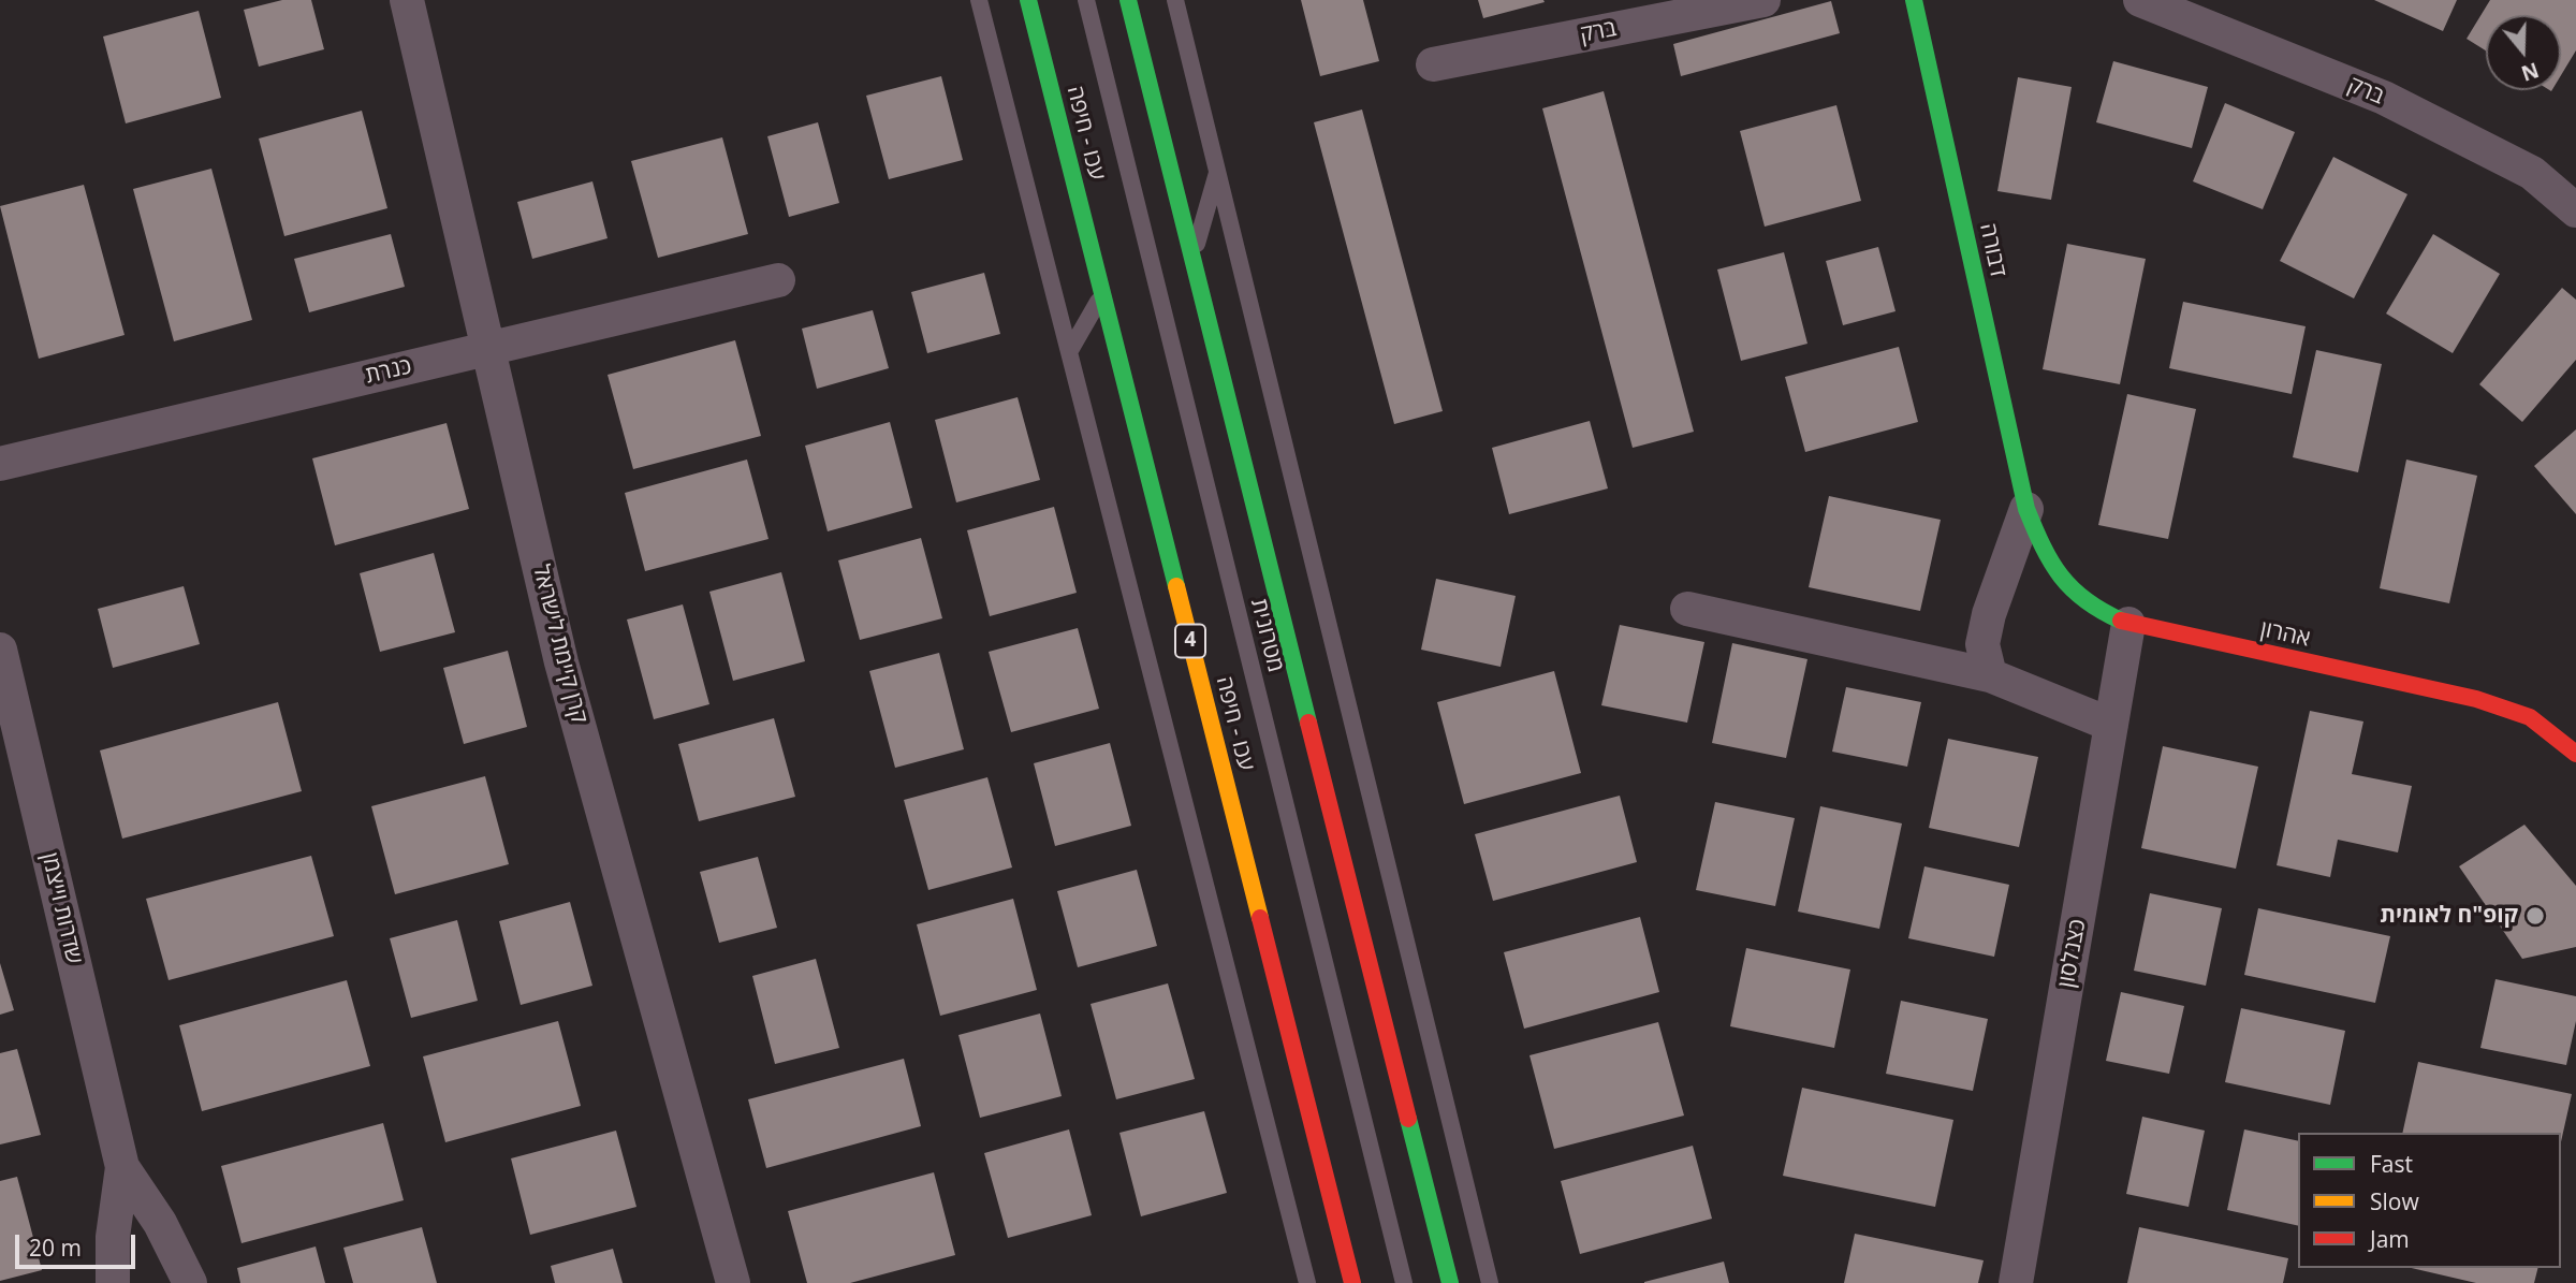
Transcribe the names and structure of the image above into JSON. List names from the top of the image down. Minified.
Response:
{"streets":{"main road":["עכו - חיפה","דבורה","אהרון","4"],"street":["ברק","כנרת","קרן קיימת לישראל","שדרות וייצמן","כצנלסון"],"lane":["מטרונית"]},"crossings":[["דבורה","אהרון"],["כנרת","קרן קיימת לישראל"],["אהרון","כצנלסון"]],"places":["קופ\"ח לאומית"],"legend":["Fast","Slow","Jam"],"scale_bar":"20 m","north":"bottom"}
